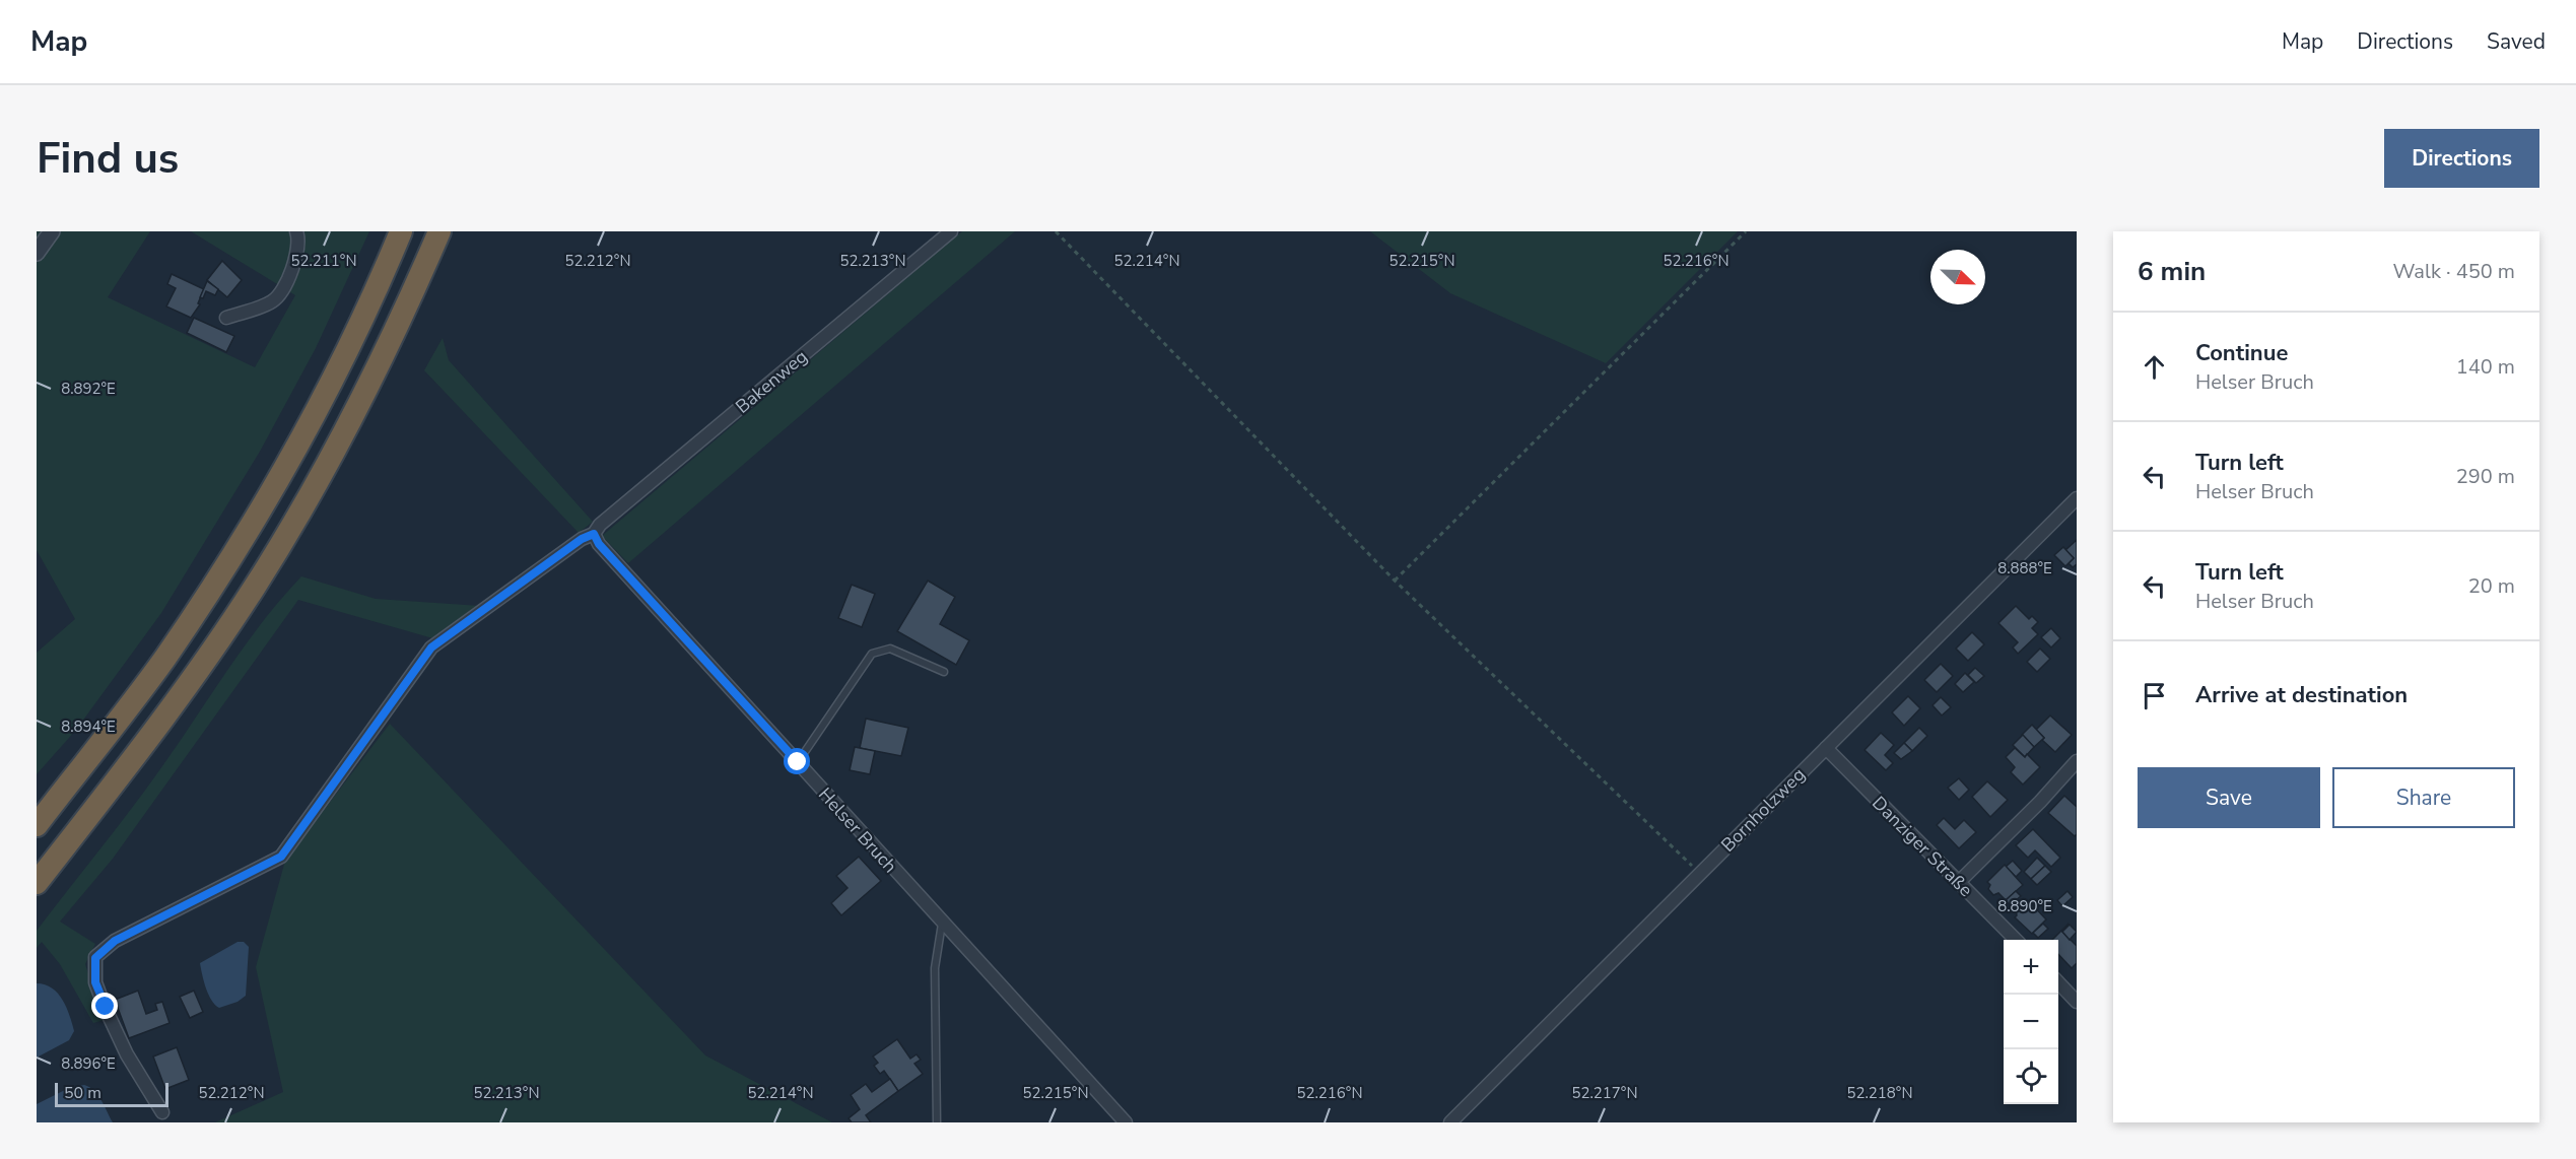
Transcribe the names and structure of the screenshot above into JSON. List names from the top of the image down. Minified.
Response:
{"streets":{"street":["Bakenweg","Bornholzweg","Helser Bruch","Danziger Straße"]},"crossings":[["Bakenweg","Helser Bruch"],["Bornholzweg","Danziger Straße"]],"scale_bar":"50 m","north":"bottom right","page":{"header":"Map","nav":["Map","Directions","Saved"],"buttons":["Directions",["Save","Share"]],"title":"Find us","heading":["6 min","Walk · 450 m"],"list":[["Continue","Helser Bruch","140 m"],["Turn left","Helser Bruch","290 m"],["Turn left","Helser Bruch","20 m"],"Arrive at destination"],"map_buttons":["+","−"],"scale":"50 m"},"coordinates":["52.211°N","52.212°N","52.213°N","52.214°N","52.215°N","52.216°N","8.892°E","8.888°E","8.894°E","8.890°E","8.896°E","52.217°N","52.218°N"]}
